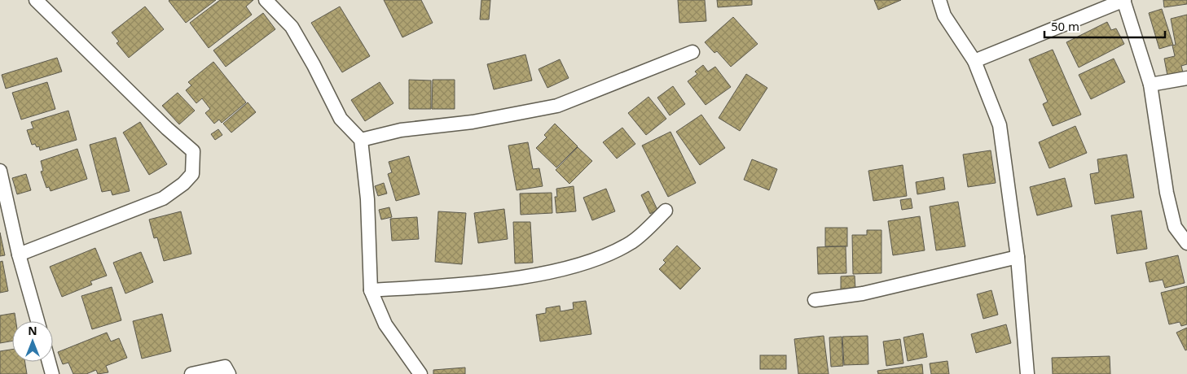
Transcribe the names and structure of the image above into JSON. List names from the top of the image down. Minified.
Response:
{"scale_bar":"50 m","north":"top"}
